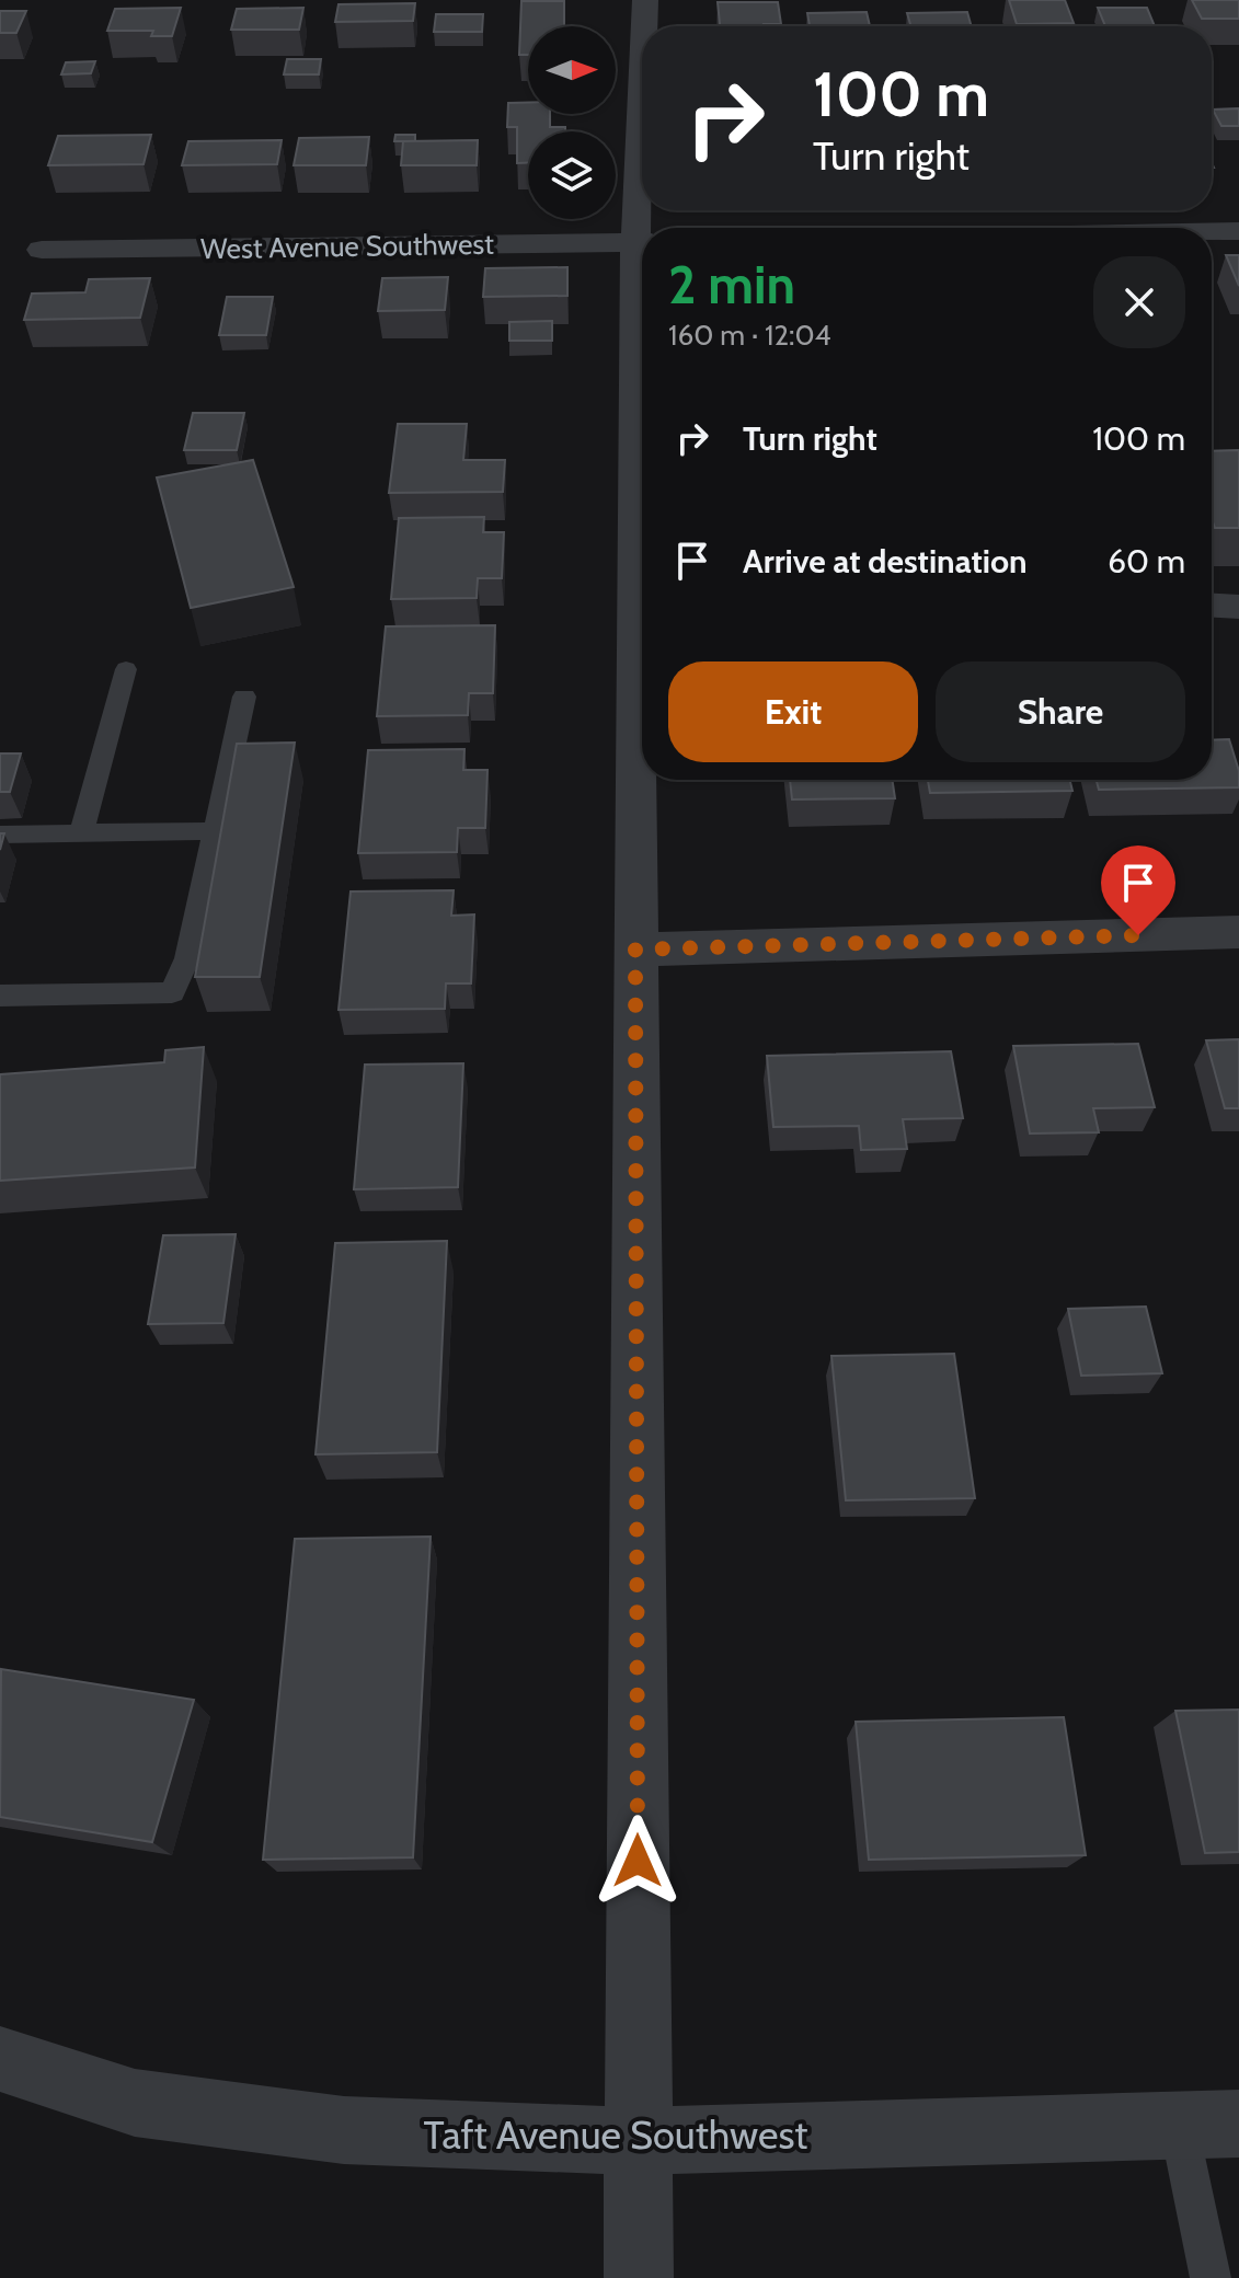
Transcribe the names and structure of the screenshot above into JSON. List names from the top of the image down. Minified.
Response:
{"streets":{"street":["West Avenue Southwest","Taft Avenue Southwest"]},"north":"right","page":{"turn":["100 m","Turn right"],"heading":["2 min","160 m · 12:04"],"list":[{"name":"Turn right","value":"100 m"},{"name":"Arrive at destination","value":"60 m"}],"buttons":["Exit","Share"]}}
